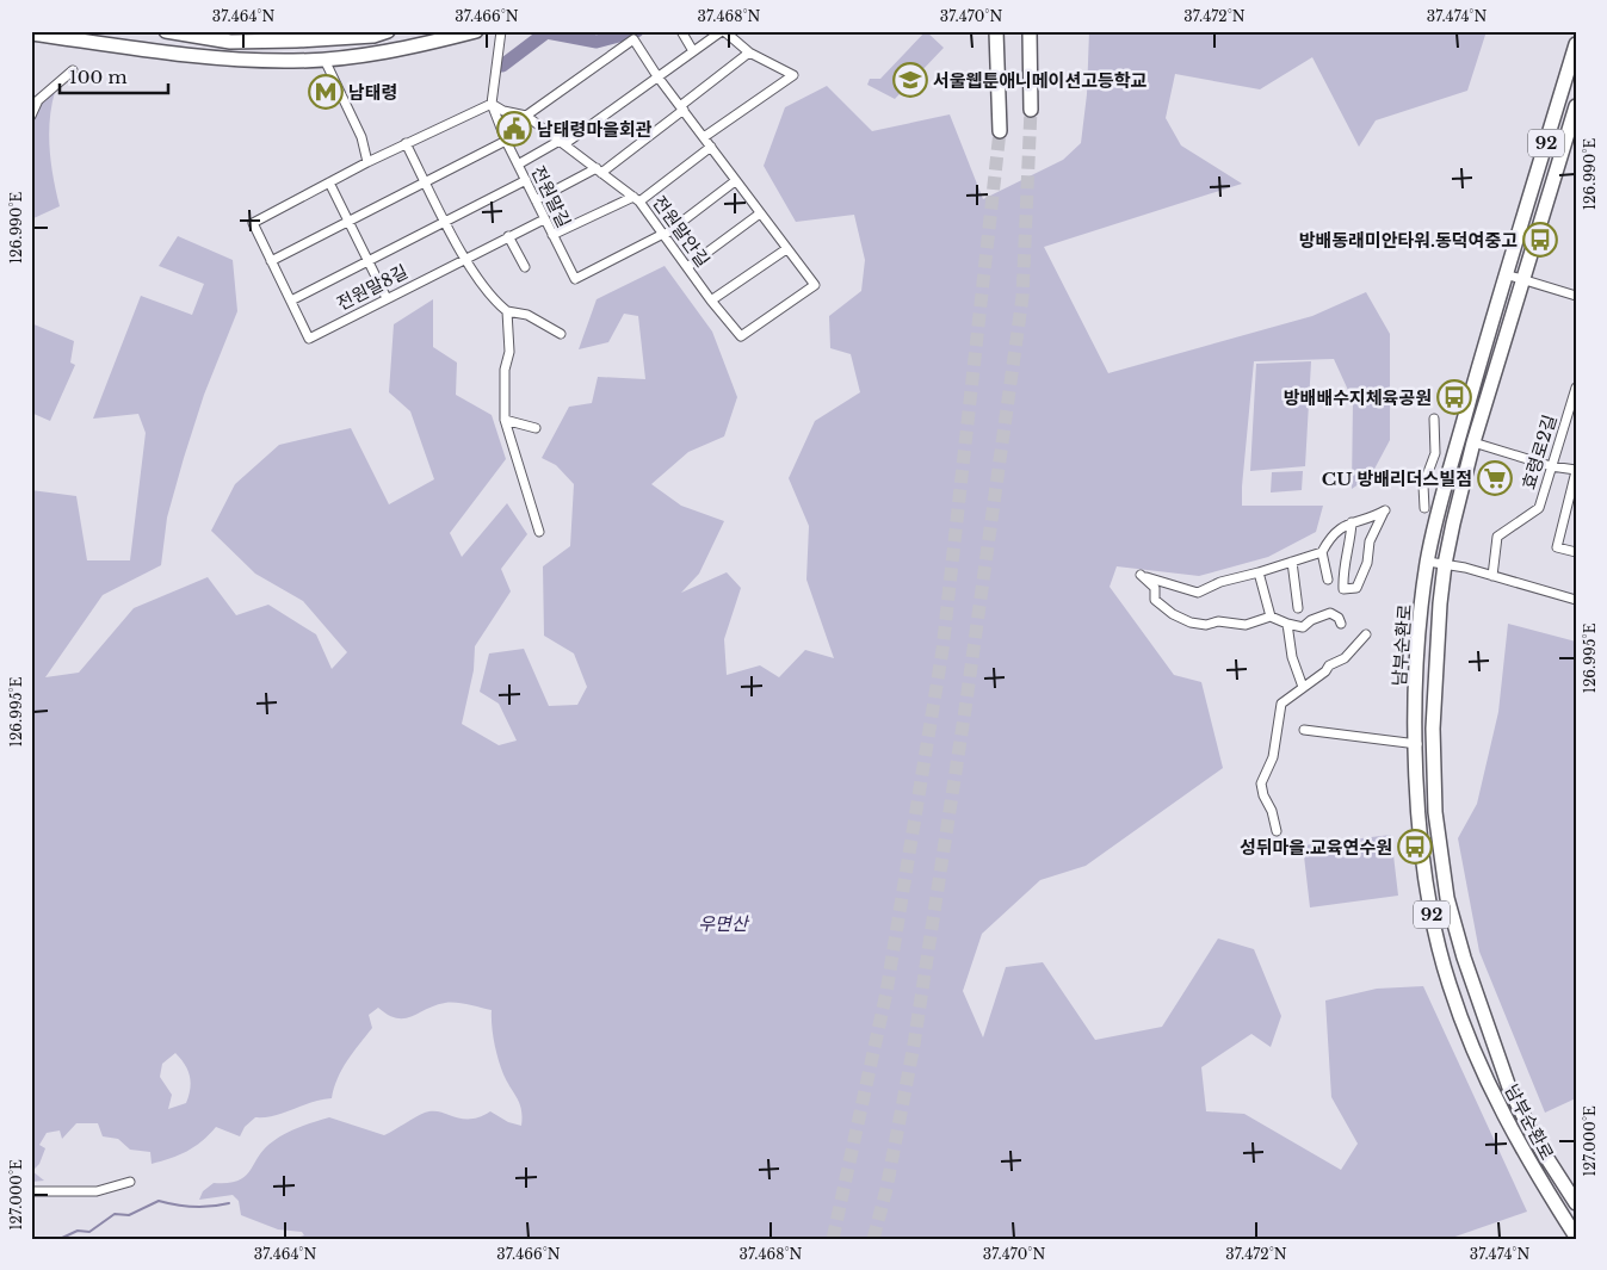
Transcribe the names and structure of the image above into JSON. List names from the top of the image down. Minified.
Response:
{"streets":{"main road":["92","남부순환로"],"street":["전원말길","전원말안길","전원말8길","효령로2길"]},"crossings":[["전원말길","전원말안길"],["전원말길","전원말8길"]],"parks":["우면산"],"places":{"school or university":["서울웹툰애니메이션고등학교"],"metro station":["남태령"],"public building":["남태령마을회관"],"bus stop":["방배동래미안타워.동덕여중고","방배배수지체육공원","성뒤마을.교육연수원"],"supermarket":["CU 방배리더스빌점"]},"scale_bar":"100 m","coordinates":["37.464°N","37.466°N","37.468°N","37.470°N","37.472°N","37.474°N","126.990°E","126.995°E","127.000°E"]}
